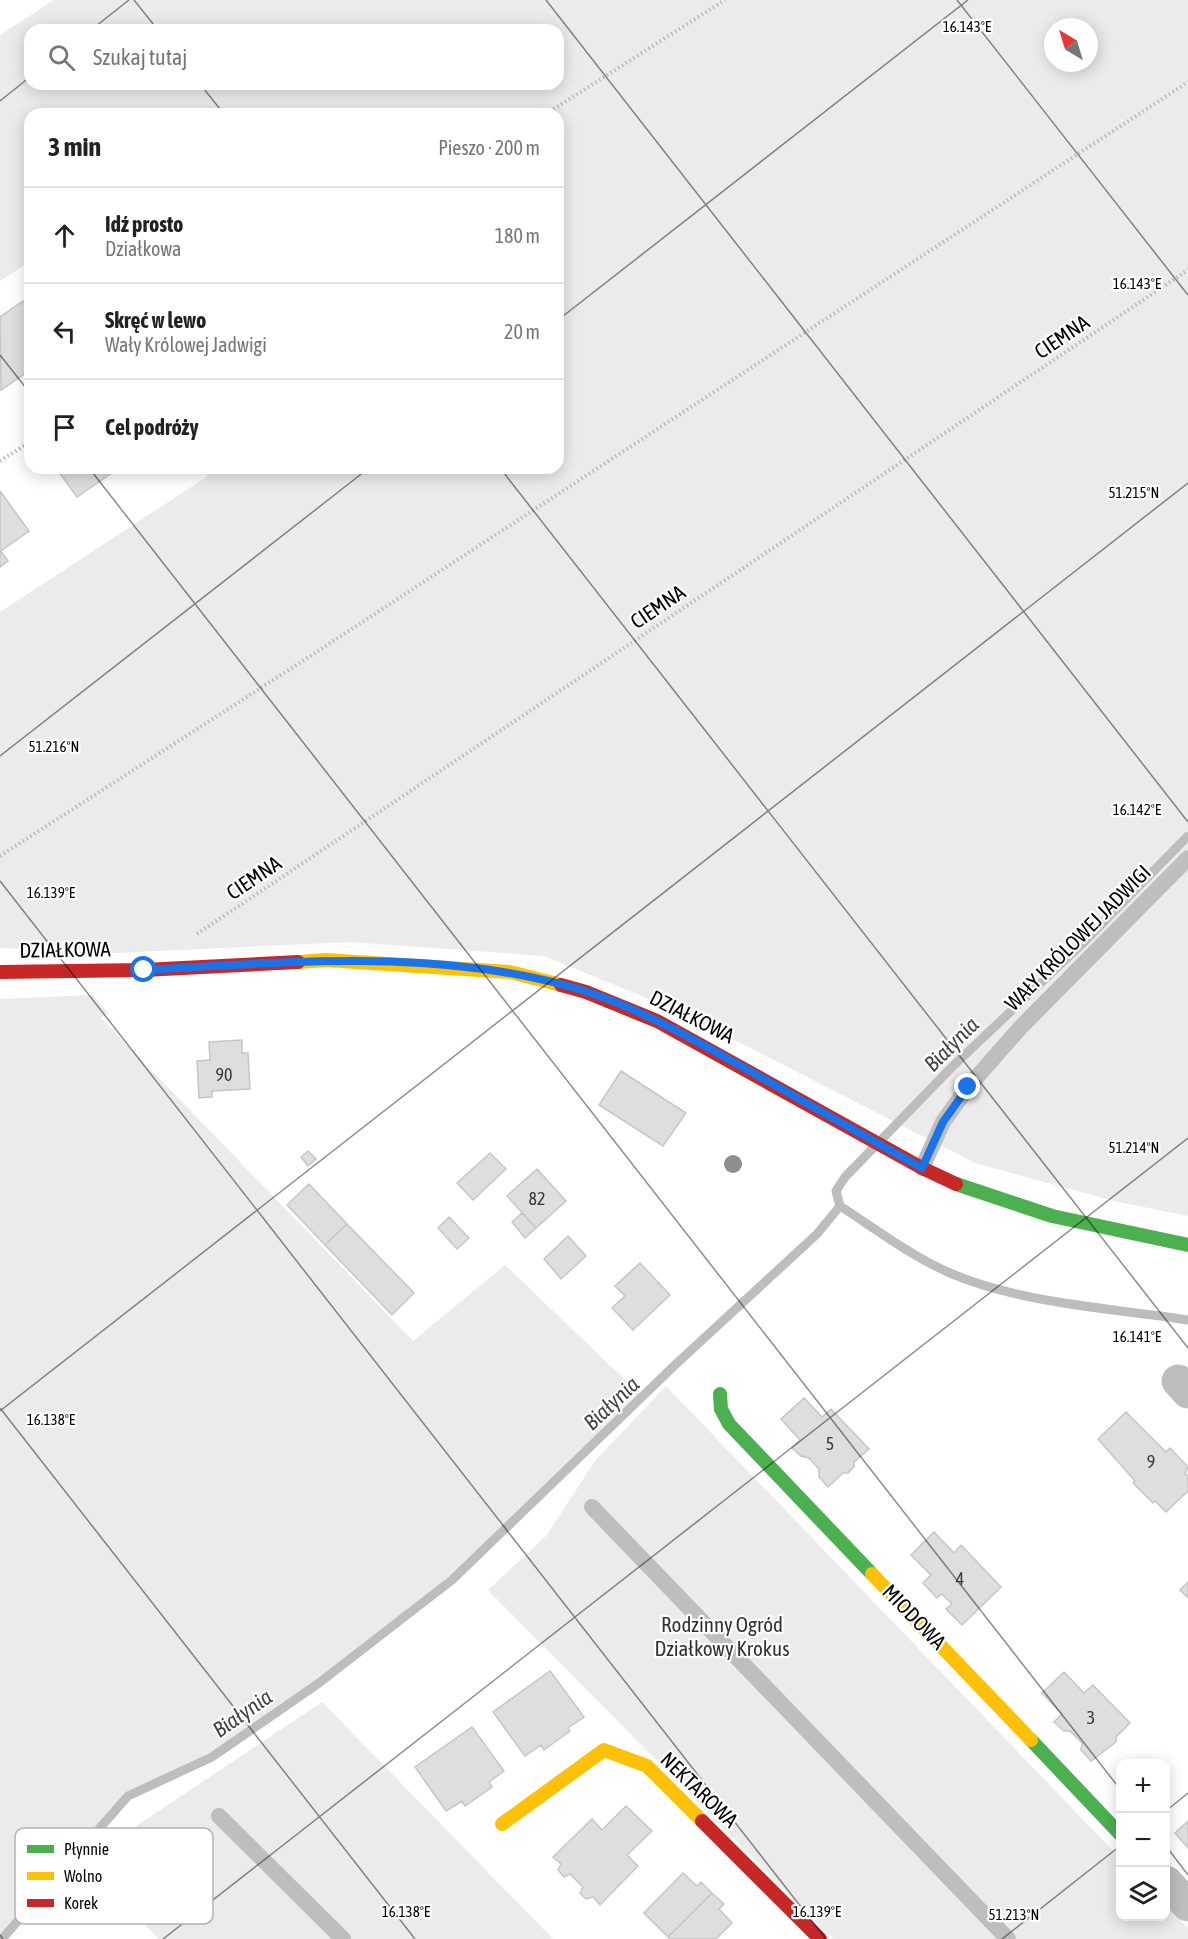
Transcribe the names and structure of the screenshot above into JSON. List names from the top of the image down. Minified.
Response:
{"streets":{"street":["DZIAŁKOWA","MIODOWA","NEKTAROWA"],"lane":["WAŁY KRÓLOWEJ JADWIGI"],"path":["CIEMNA"]},"crossings":[["WAŁY KRÓLOWEJ JADWIGI","DZIAŁKOWA"]],"water":["Białynia"],"parks":["Rodzinny Ogród Działkowy Krokus"],"house_numbers":["90","82","5","9","4","3"],"legend":["Płynnie","Wolno","Korek"],"north":"top left","page":{"search":"Szukaj tutaj","heading":["3 min","Pieszo · 200 m"],"list":[["Idź prosto","Działkowa","180 m"],["Skręć w lewo","Wały Królowej Jadwigi","20 m"],"Cel podróży"],"map_buttons":["+","−"]},"coordinates":["16.143°E","51.215°N","51.216°N","16.142°E","16.139°E","51.214°N","16.141°E","16.138°E","51.213°N"]}
